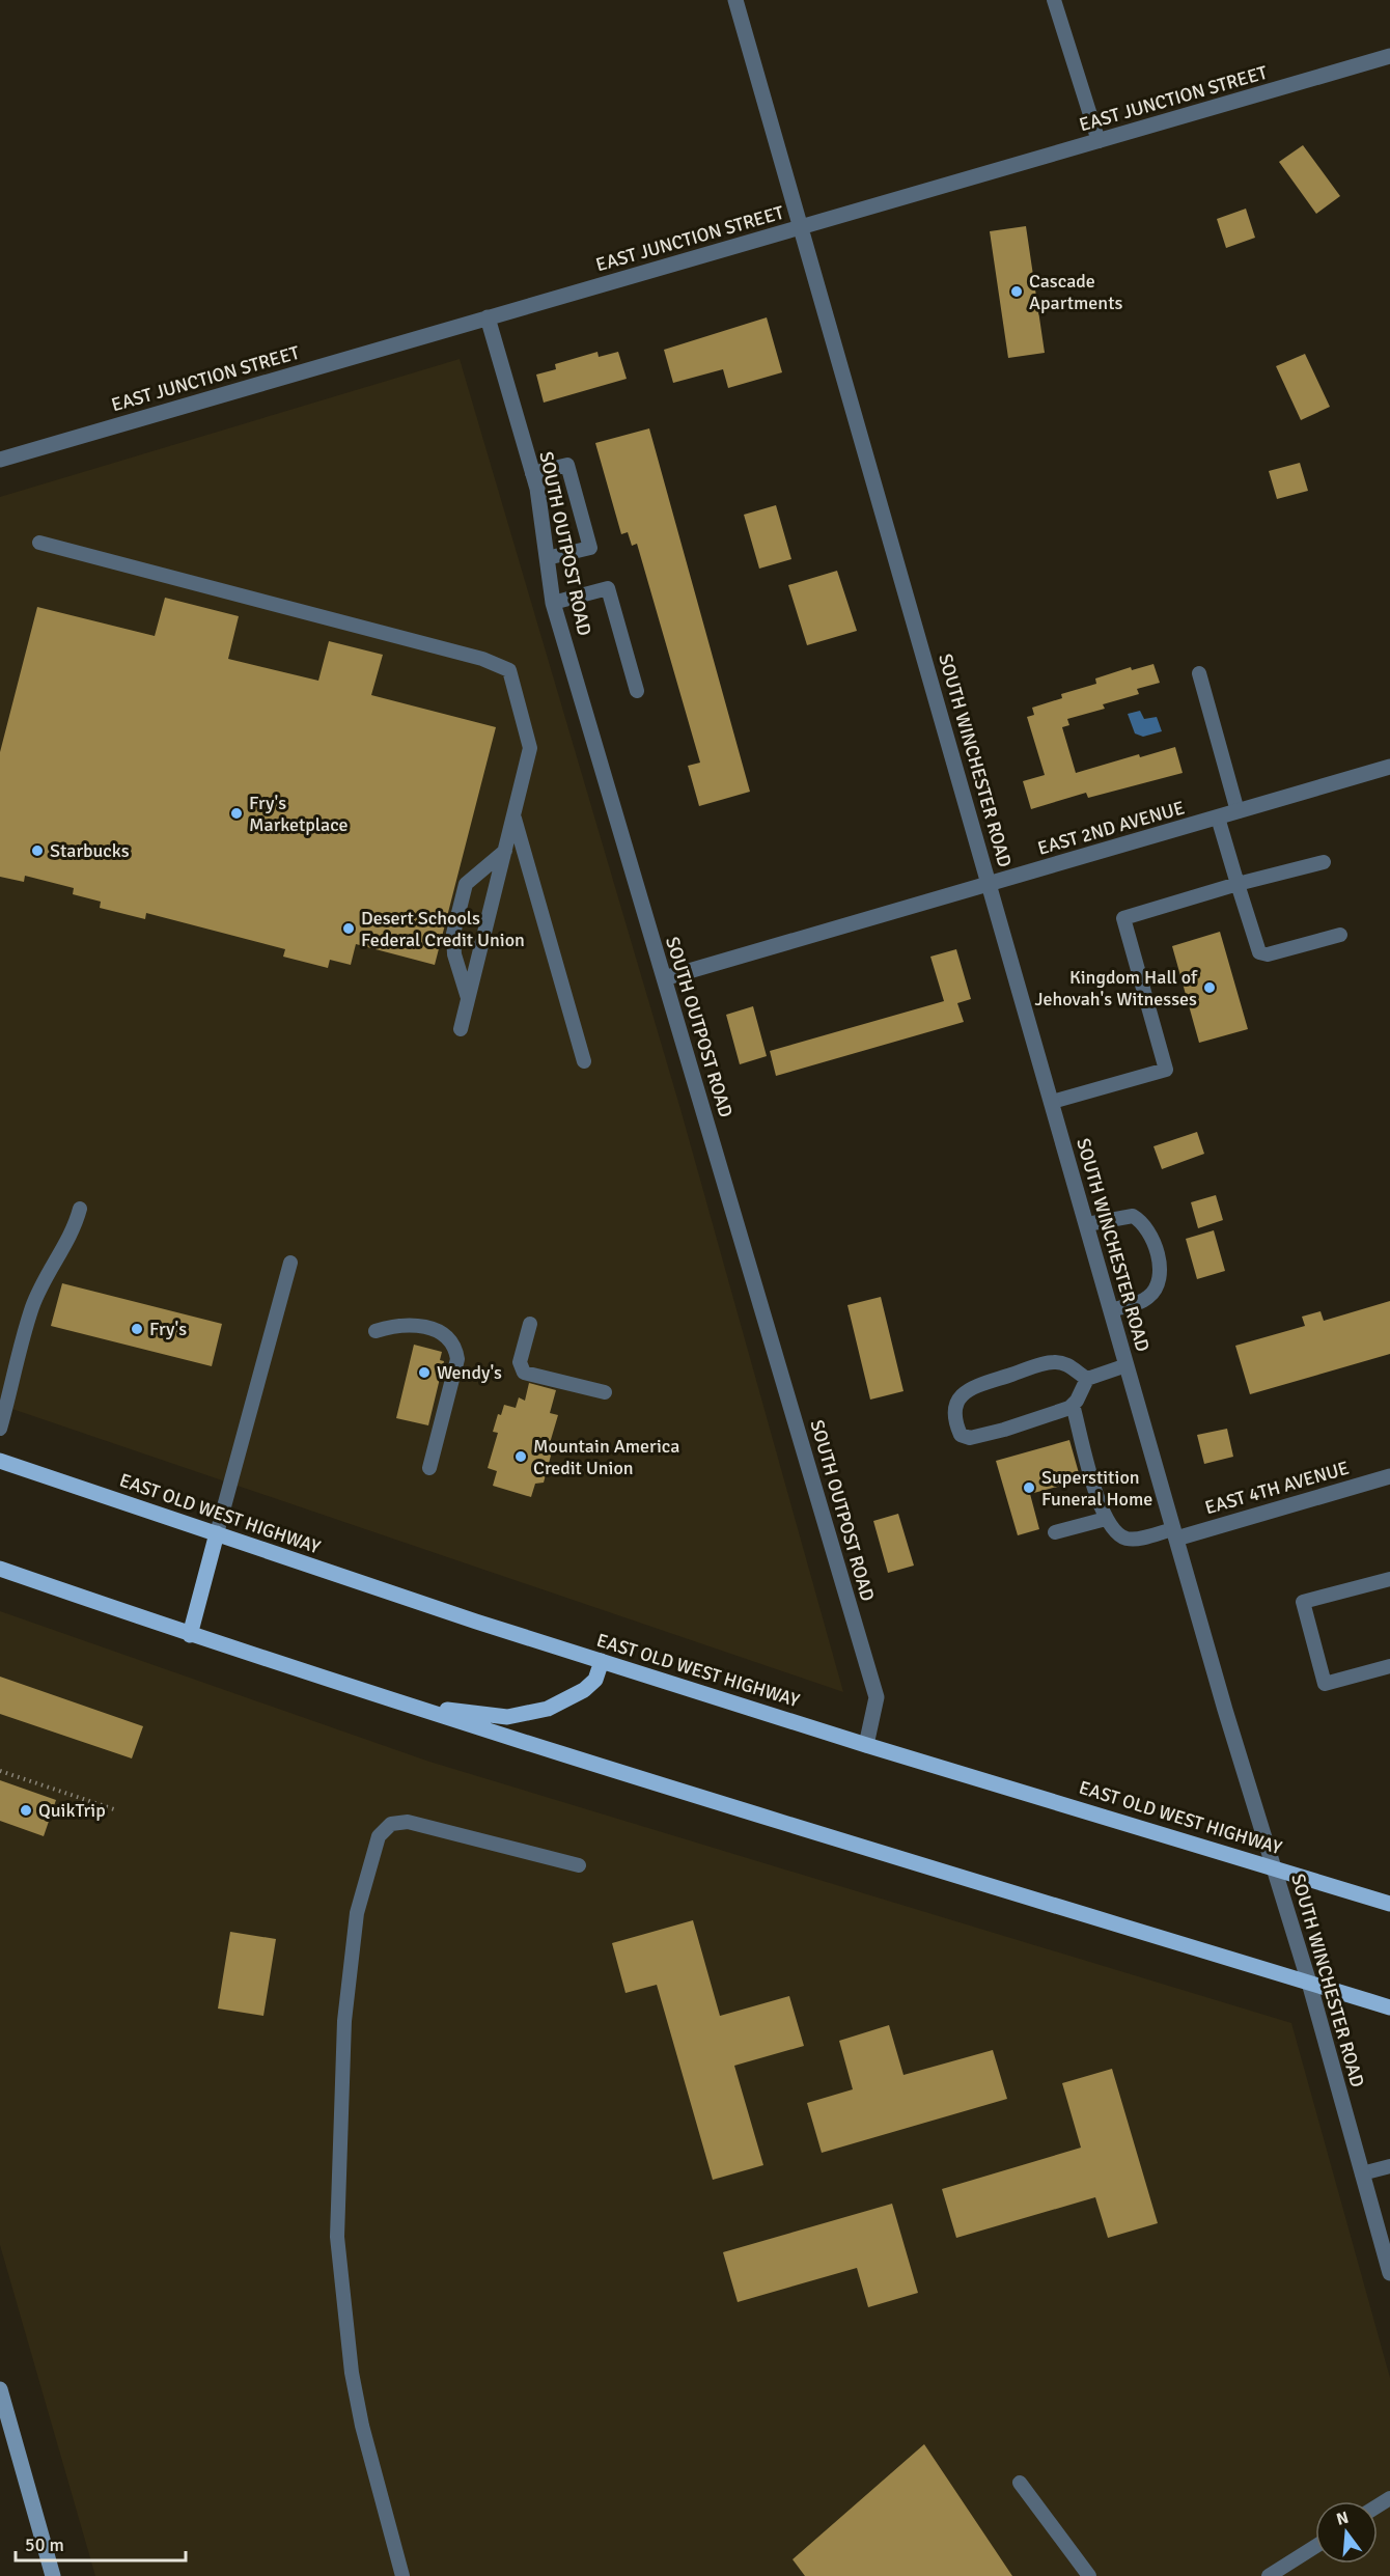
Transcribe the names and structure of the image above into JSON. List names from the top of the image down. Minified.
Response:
{"streets":{"main road":["EAST OLD WEST HIGHWAY"],"street":["EAST JUNCTION STREET","SOUTH OUTPOST ROAD","SOUTH WINCHESTER ROAD","EAST 2ND AVENUE","EAST 4TH AVENUE"]},"crossings":[["EAST JUNCTION STREET","SOUTH OUTPOST ROAD"],["EAST JUNCTION STREET","SOUTH WINCHESTER ROAD"],["SOUTH OUTPOST ROAD","EAST 2ND AVENUE"],["SOUTH OUTPOST ROAD","EAST OLD WEST HIGHWAY"],["SOUTH WINCHESTER ROAD","EAST 2ND AVENUE"],["SOUTH WINCHESTER ROAD","EAST 4TH AVENUE"],["SOUTH WINCHESTER ROAD","EAST OLD WEST HIGHWAY"]],"places":["Cascade Apartments","Fry's Marketplace","Starbucks","Desert Schools Federal Credit Union","Kingdom Hall of Jehovah's Witnesses","Fry's","Wendy's","Mountain America Credit Union","Superstition Funeral Home","QuikTrip"],"scale_bar":"50 m","north":"top"}
